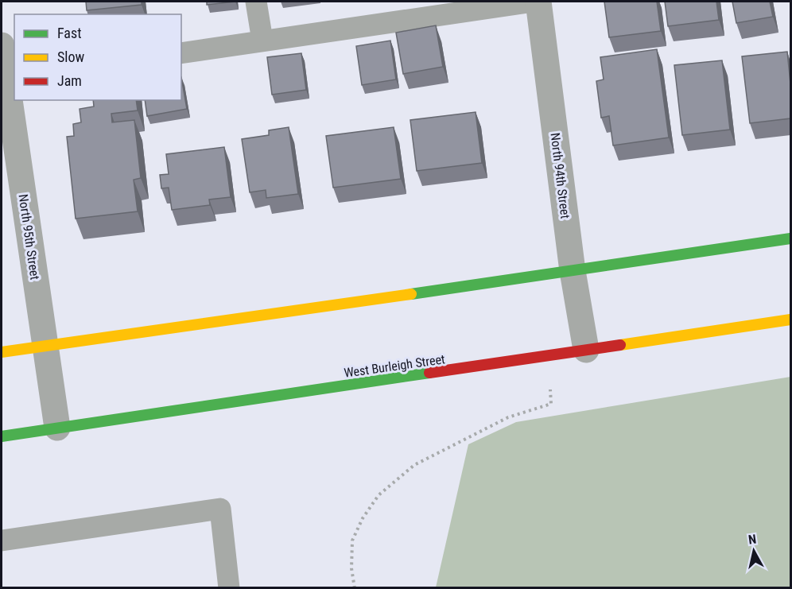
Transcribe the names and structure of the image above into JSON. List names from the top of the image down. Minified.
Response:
{"streets":{"main road":["West Burleigh Street"],"street":["North 94th Street","North 95th Street"]},"crossings":[["North 94th Street","West Burleigh Street"],["North 95th Street","West Burleigh Street"]],"legend":["Fast","Slow","Jam"],"north":"top"}
